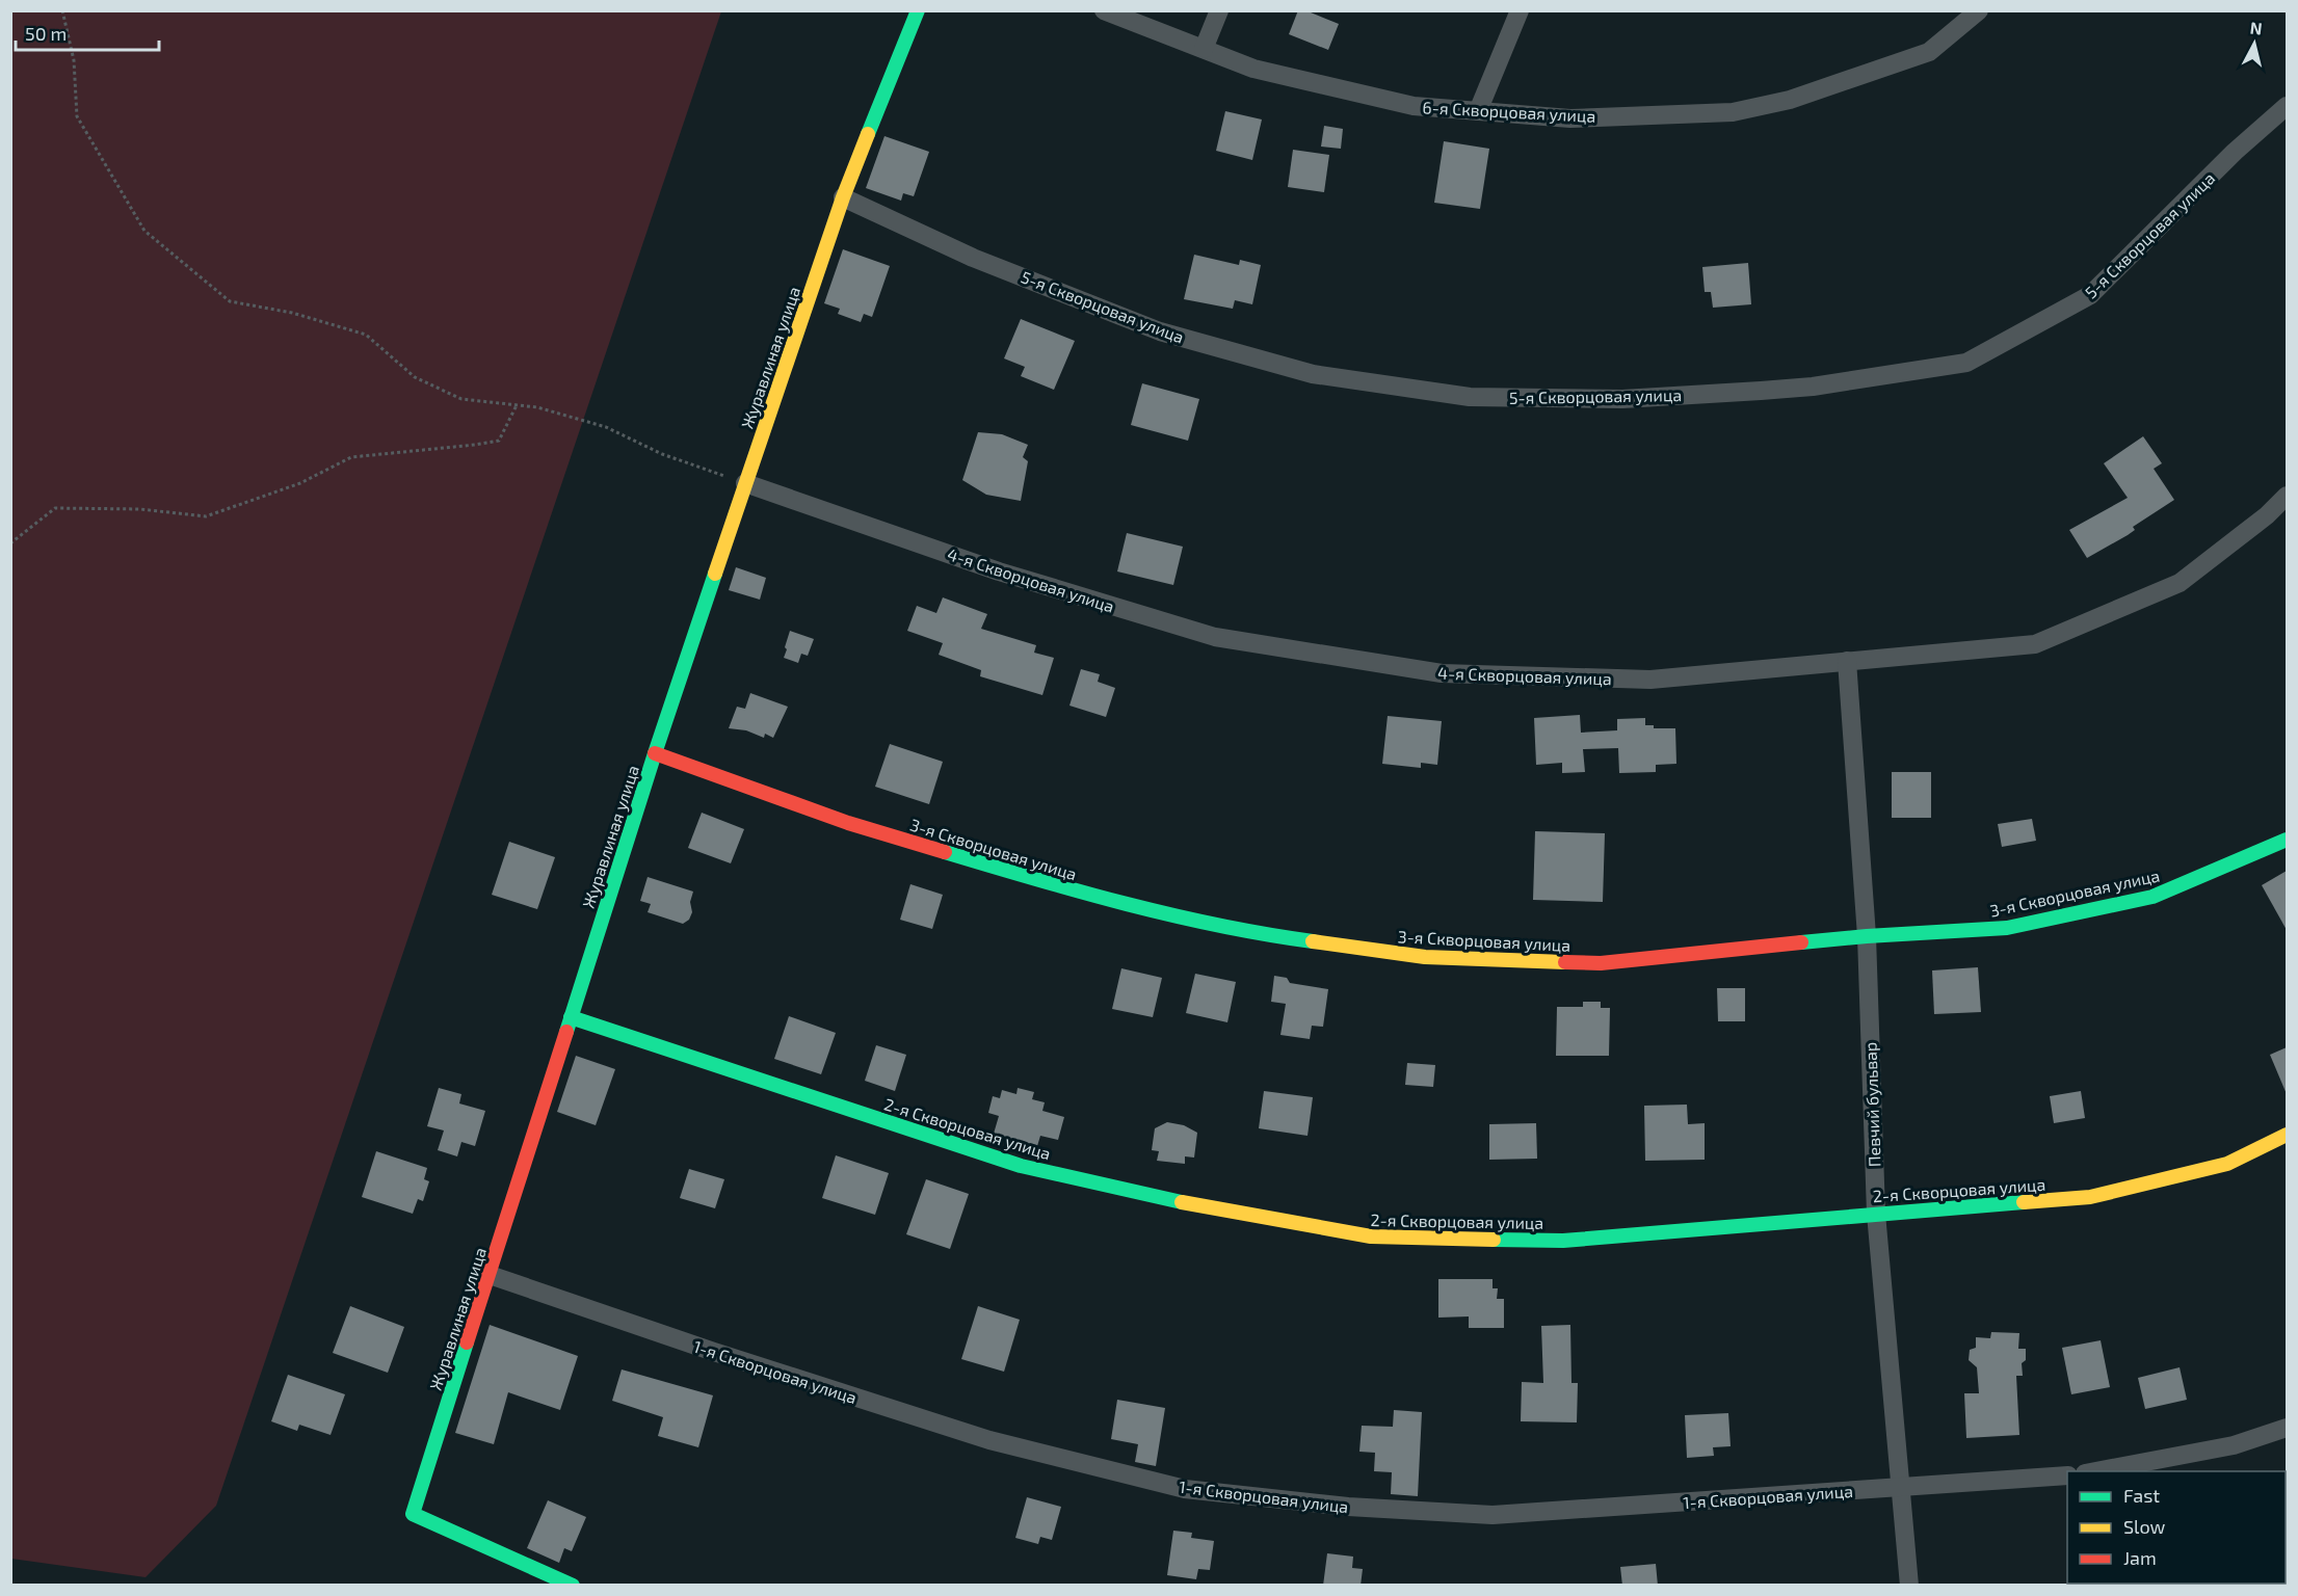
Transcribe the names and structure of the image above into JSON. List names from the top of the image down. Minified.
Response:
{"streets":{"street":["6-я Скворцовая улица","5-я Скворцовая улица","Журавлиная улица","4-я Скворцовая улица","3-я Скворцовая улица","Певчий бульвар","2-я Скворцовая улица","1-я Скворцовая улица"]},"crossings":[["5-я Скворцовая улица","Журавлиная улица"],["Журавлиная улица","4-я Скворцовая улица"],["Журавлиная улица","3-я Скворцовая улица"],["Журавлиная улица","2-я Скворцовая улица"],["Журавлиная улица","1-я Скворцовая улица"],["4-я Скворцовая улица","Певчий бульвар"],["3-я Скворцовая улица","Певчий бульвар"],["Певчий бульвар","2-я Скворцовая улица"],["Певчий бульвар","1-я Скворцовая улица"]],"legend":["Fast","Slow","Jam"],"scale_bar":"50 m","north":"top"}
